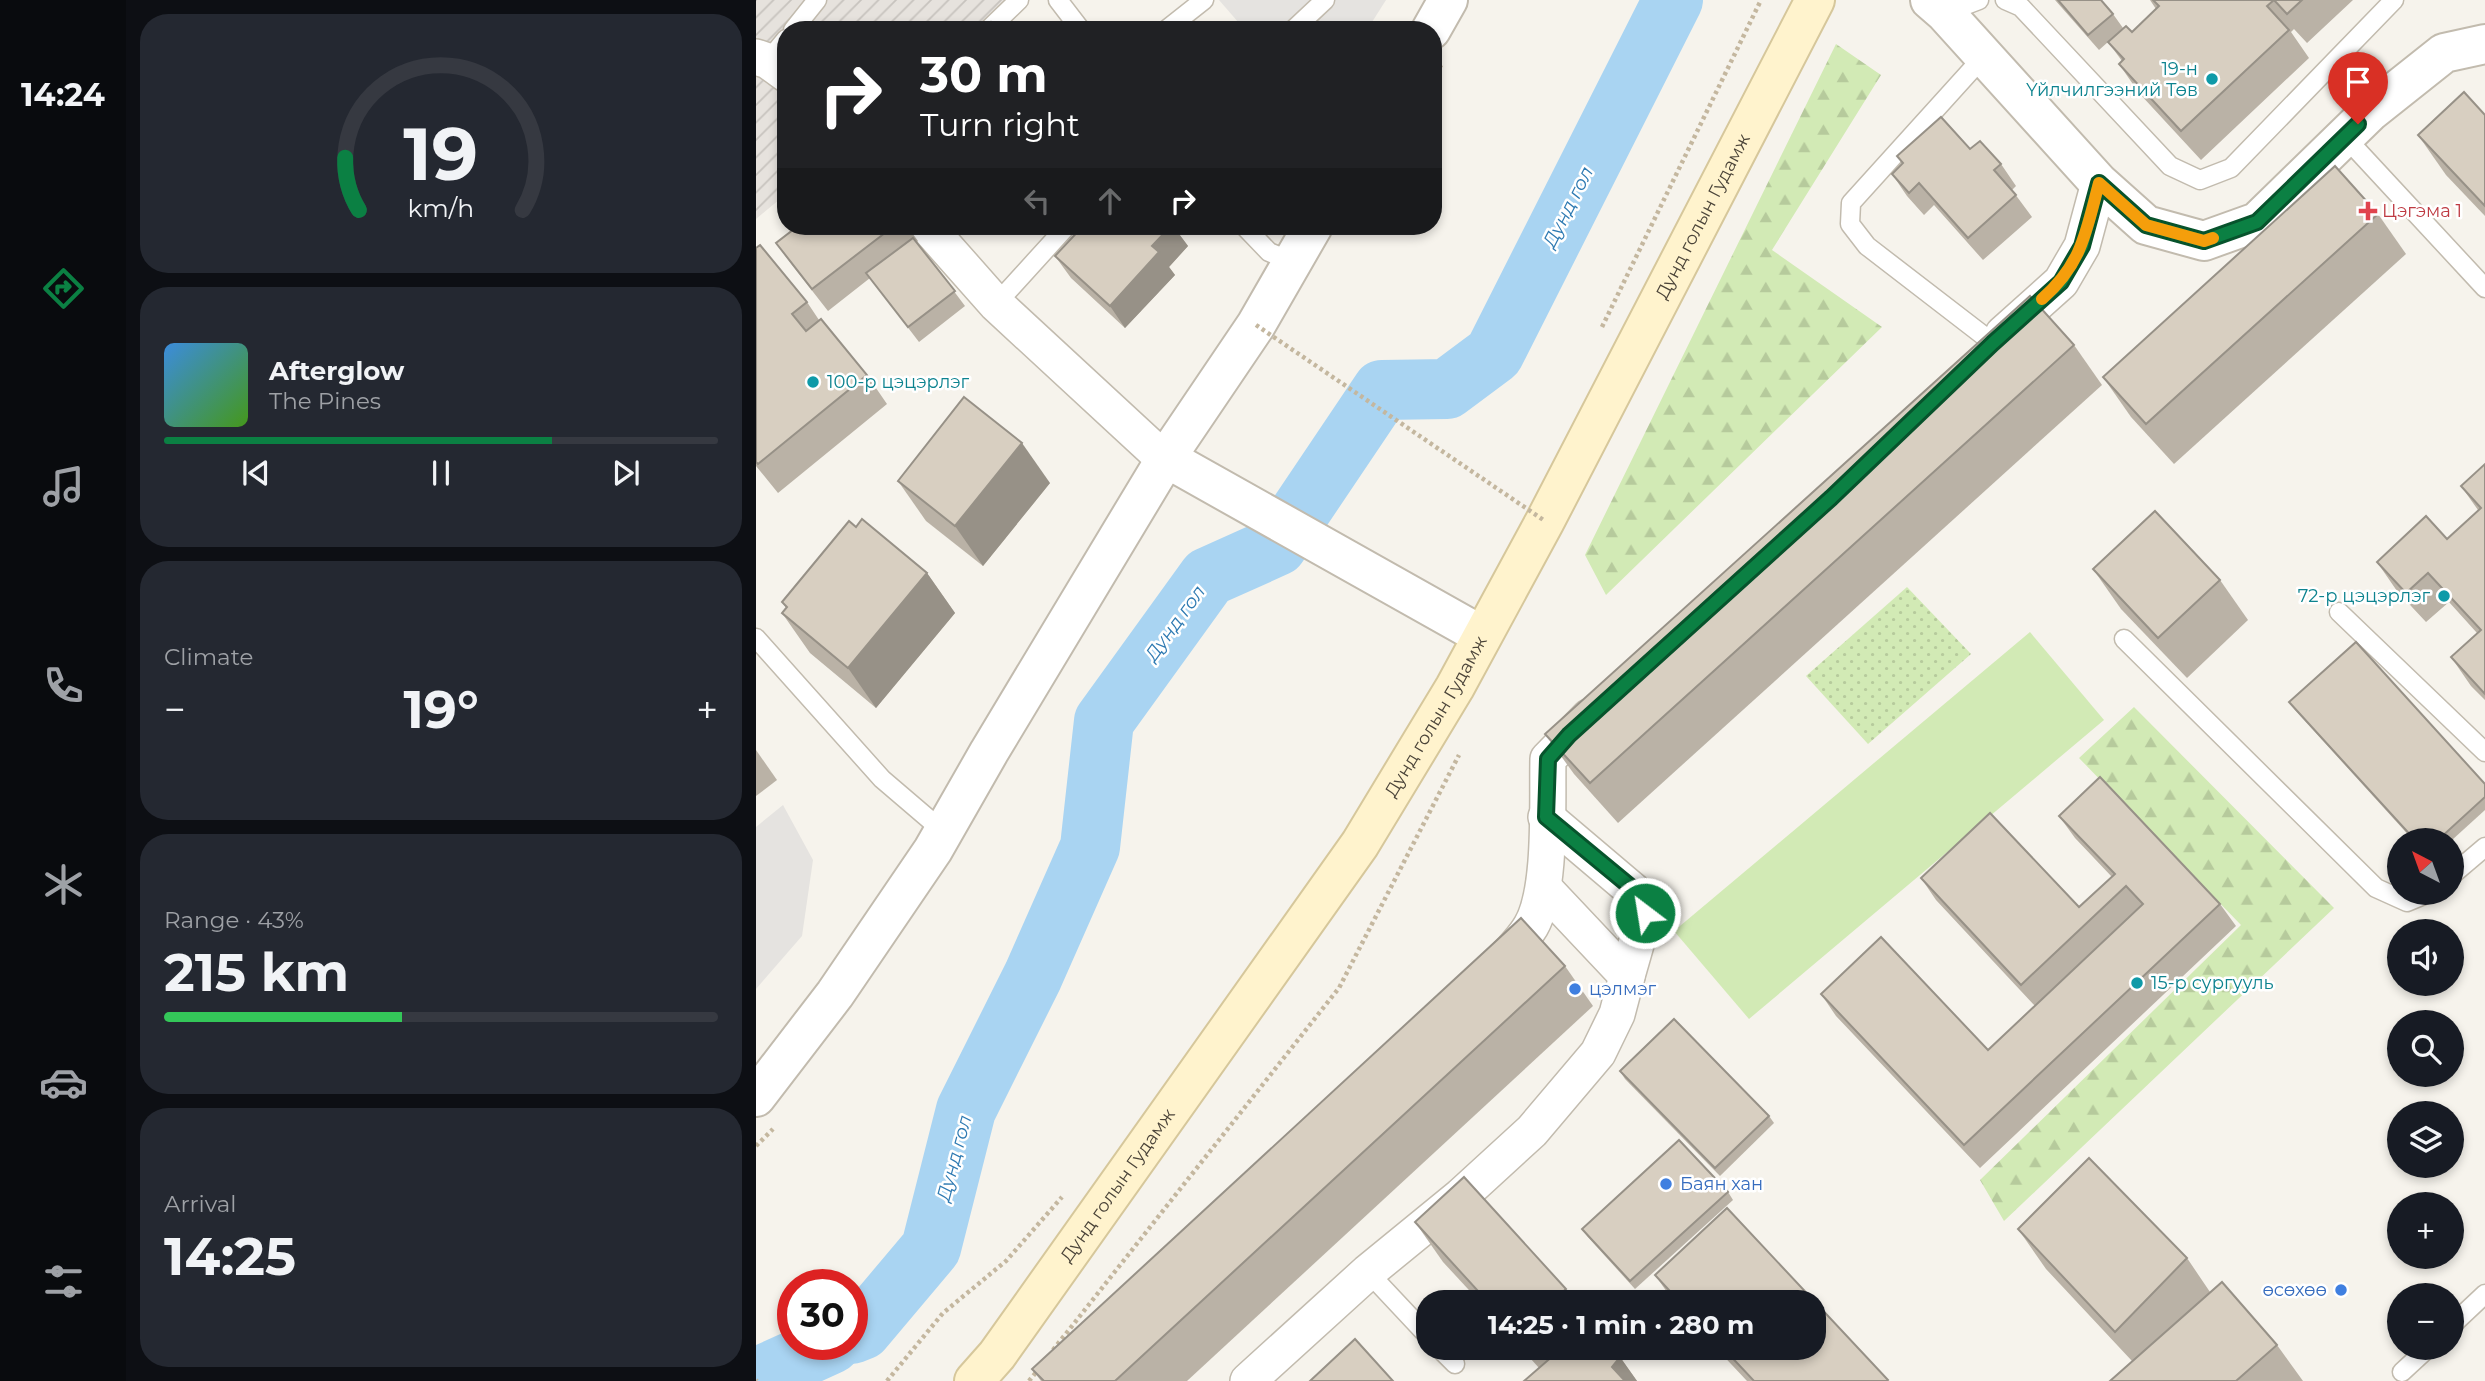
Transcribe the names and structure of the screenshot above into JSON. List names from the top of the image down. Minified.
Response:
{"streets":{"main road":["Дунд голын Гудамж"]},"water":["Дунд гол"],"places":{"other":["19-н Үйлчилгээний Төв","100-р цэцэрлэг","72-р цэцэрлэг","15-р сургууль","цэлмэг","Баян хан","өсөхөө"],"health":["Цэгэма 1"]},"north":"top left","page":{"tabs":"14:24","turn":["30 m","Turn right"],"song":["Afterglow","The Pines"],"tile":["Climate",["Range · 43%","215 km"],["Arrival","14:25"]],"heat":["−","19°","+"],"map_buttons":["+","−"],"limit":"30","trip":"14:25 · 1 min · 280 m","gauge":["19","km/h"]}}
